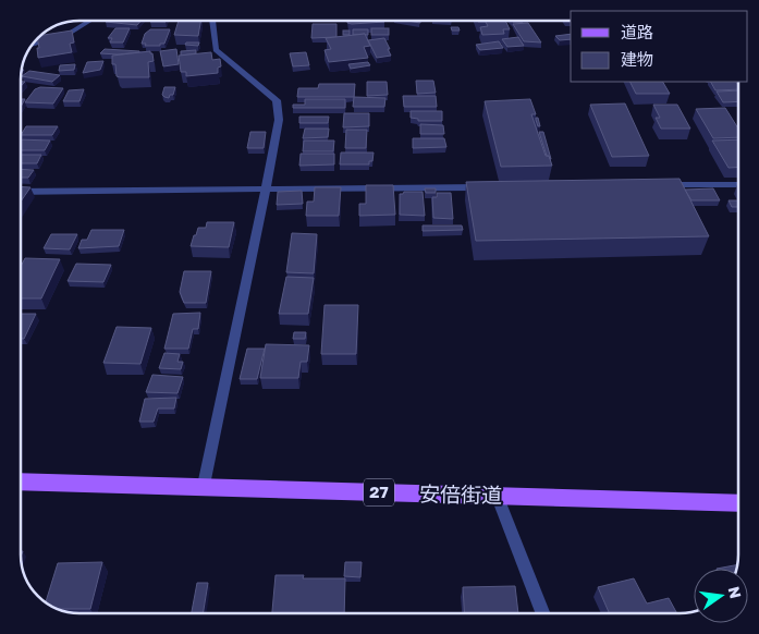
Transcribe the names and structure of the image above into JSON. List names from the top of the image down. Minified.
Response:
{"streets":{"main road":["27","安倍街道"]},"legend":["道路","建物"],"north":"right"}
